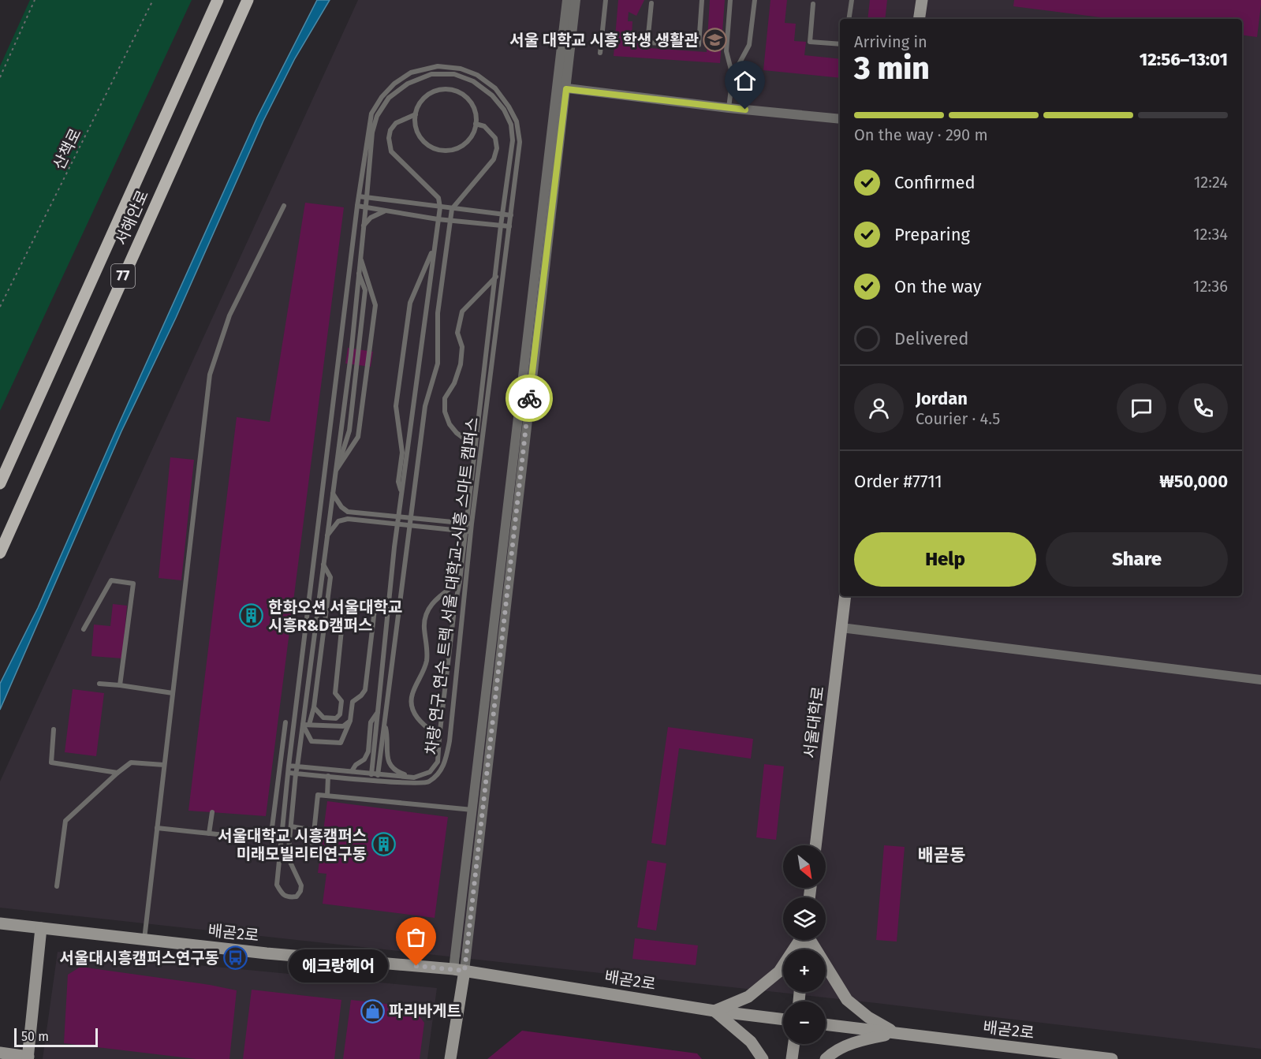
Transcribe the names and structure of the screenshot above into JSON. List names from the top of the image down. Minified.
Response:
{"streets":{"main road":["서해안로","77","서울대학로","배곧2로"],"lane":["차량 연구 연수 트랙 서울 대학교-시흥 스마트 캠퍼스"],"path":["산책로"]},"districts":["배곧동"],"places":{"school or university":["서울 대학교 시흥 학생 생활관"],"building":["한화오션 서울대학교 시흥R&D캠퍼스","서울대학교 시흥캠퍼스 미래모빌리티연구동"],"bus stop":["서울대시흥캠퍼스연구동"],"other":["에크랑헤어"],"shop":["파리바게트"]},"scale_bar":"50 m","north":"bottom right","page":{"heading":["3 min","Arriving in","12:56–13:01"],"panel":["Jordan","Courier · 4.5","Order #7711","₩50,000"],"bar":"On the way · 290 m","list":[["Confirmed","12:24"],["Preparing","12:34"],["On the way","12:36"],"Delivered"],"buttons":["Help","Share"],"map_buttons":["+","−"],"bubble":"에크랑헤어","scale":"50 m"}}
